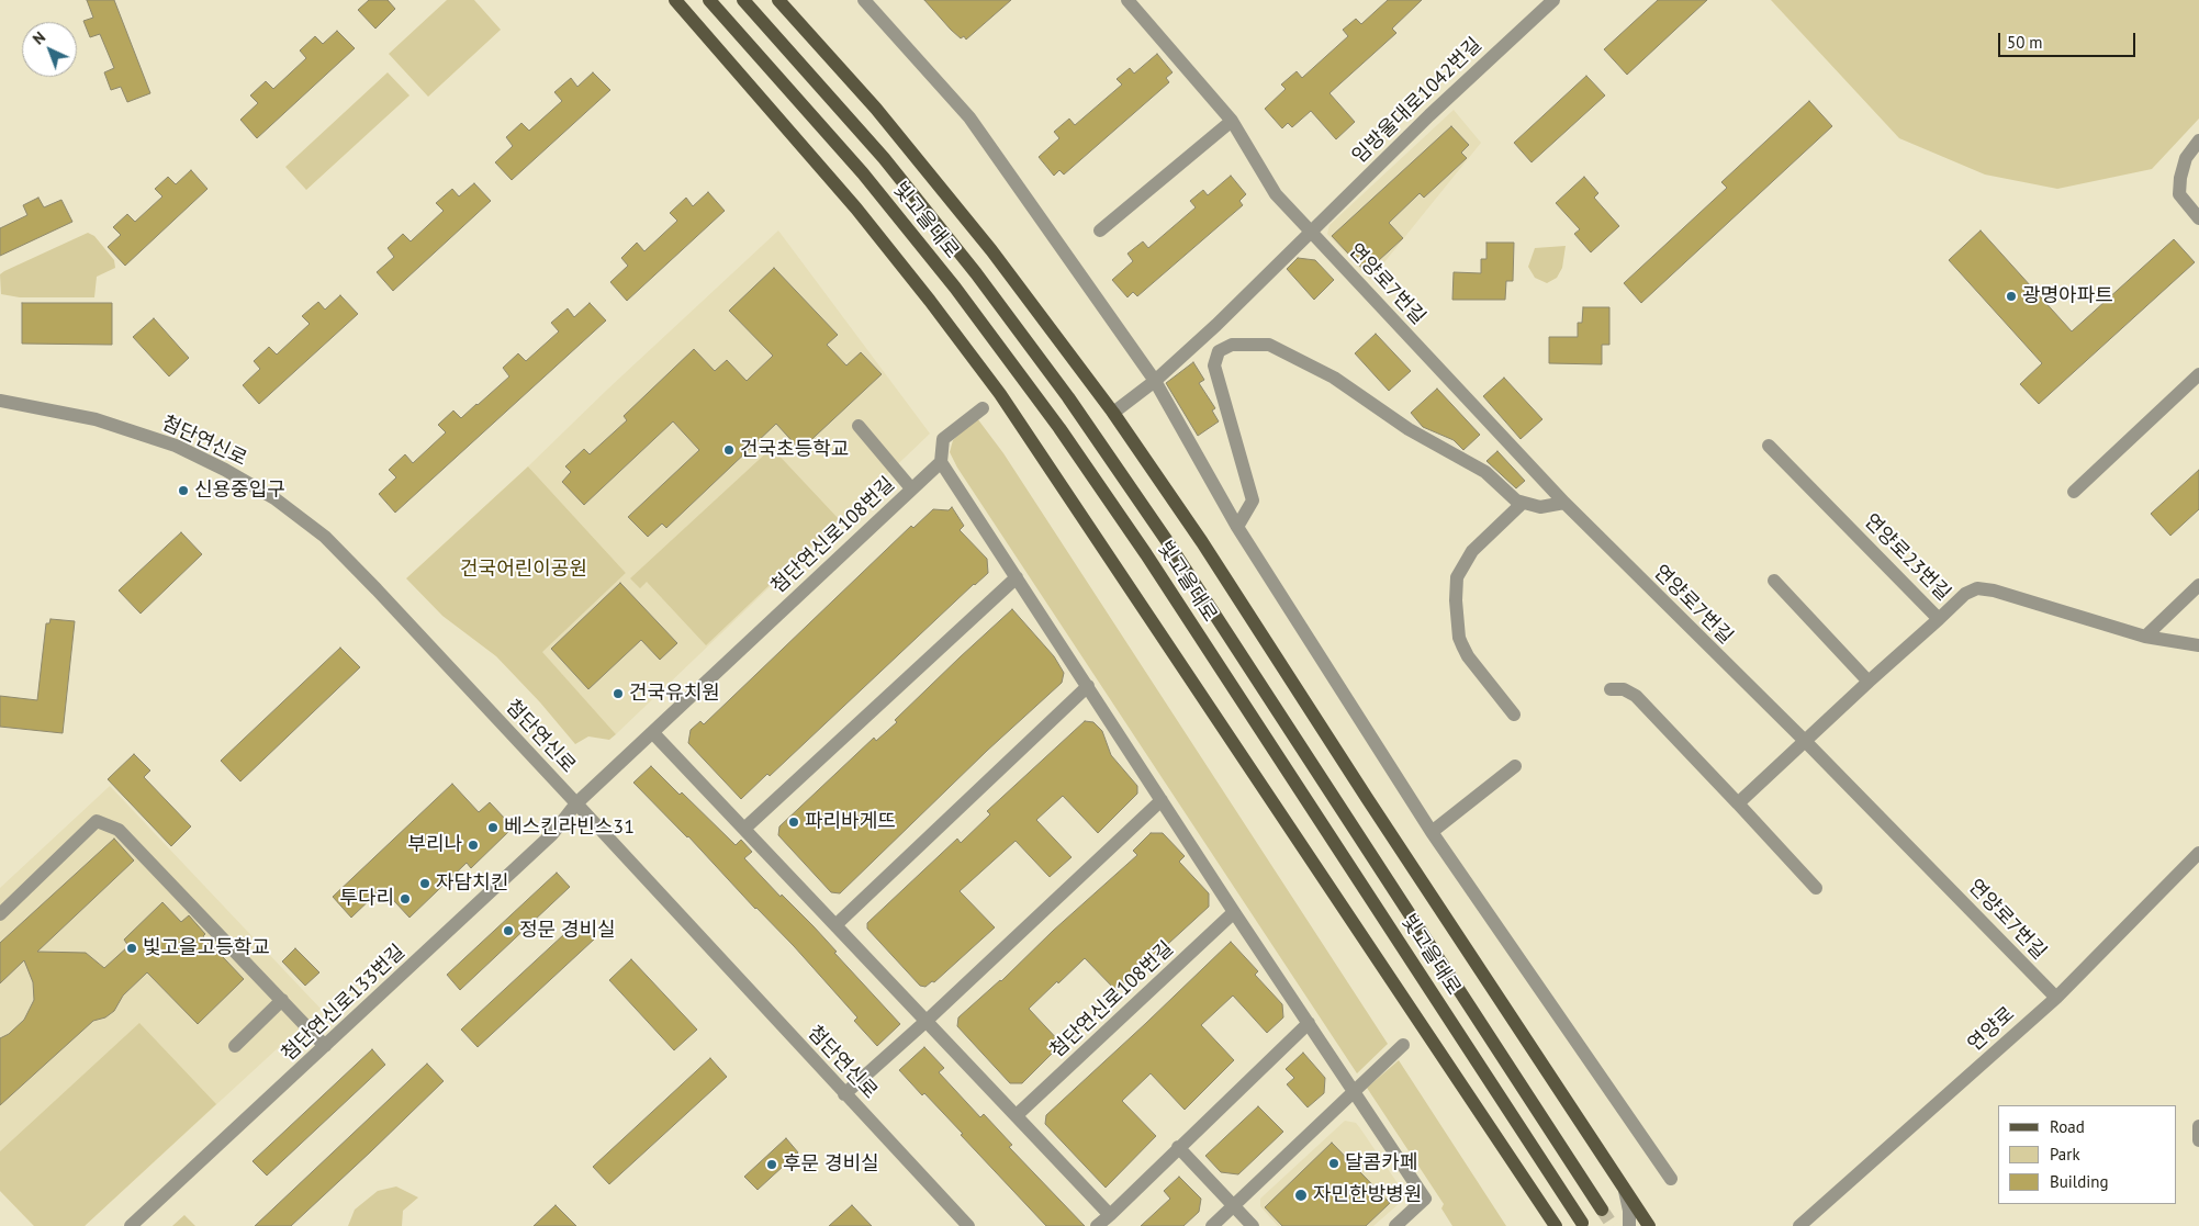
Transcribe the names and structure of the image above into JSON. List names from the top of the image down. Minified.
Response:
{"streets":{"main road":["빛고을대로"],"street":["임방울대로1042번길","연양로7번길","첨단연신로","첨단연신로108번길","연양로23번길","첨단연신로133번길","연양로"]},"crossings":[["임방울대로1042번길","연양로7번길"],["연양로7번길","연양로"],["첨단연신로","첨단연신로108번길"],["첨단연신로","첨단연신로133번길"],["첨단연신로108번길","첨단연신로133번길"]],"parks":["건국어린이공원"],"places":["광명아파트","건국초등학교","신용중입구","건국유치원","파리바게뜨","베스킨라빈스31","부리나","자담치킨","투다리","정문 경비실","빛고을고등학교","달콤카페","후문 경비실","자민한방병원"],"legend":["Road","Park","Building"],"scale_bar":"50 m","north":"top left"}
